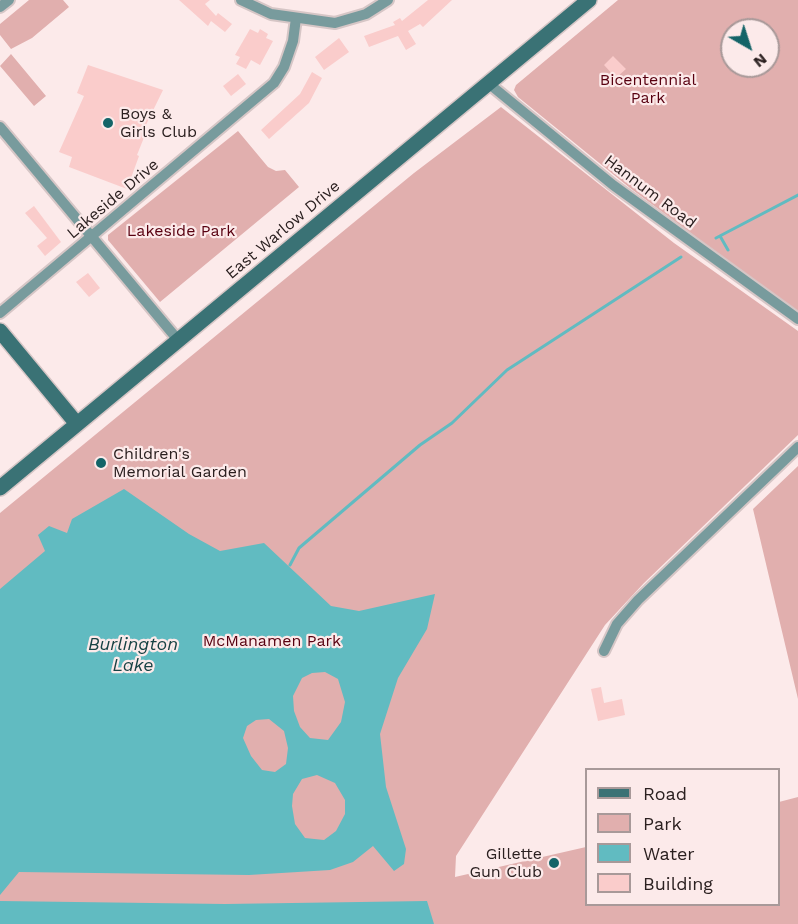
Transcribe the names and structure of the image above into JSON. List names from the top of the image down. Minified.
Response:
{"streets":{"street":["Hannum Road","Lakeside Drive","East Warlow Drive"]},"crossings":[["Hannum Road","East Warlow Drive"]],"water":["Burlington Lake"],"parks":["Bicentennial Park","Lakeside Park","McManamen Park"],"places":["Boys & Girls Club","Children's Memorial Garden","Gillette Gun Club"],"legend":["Road","Park","Water","Building"],"north":"bottom right"}
